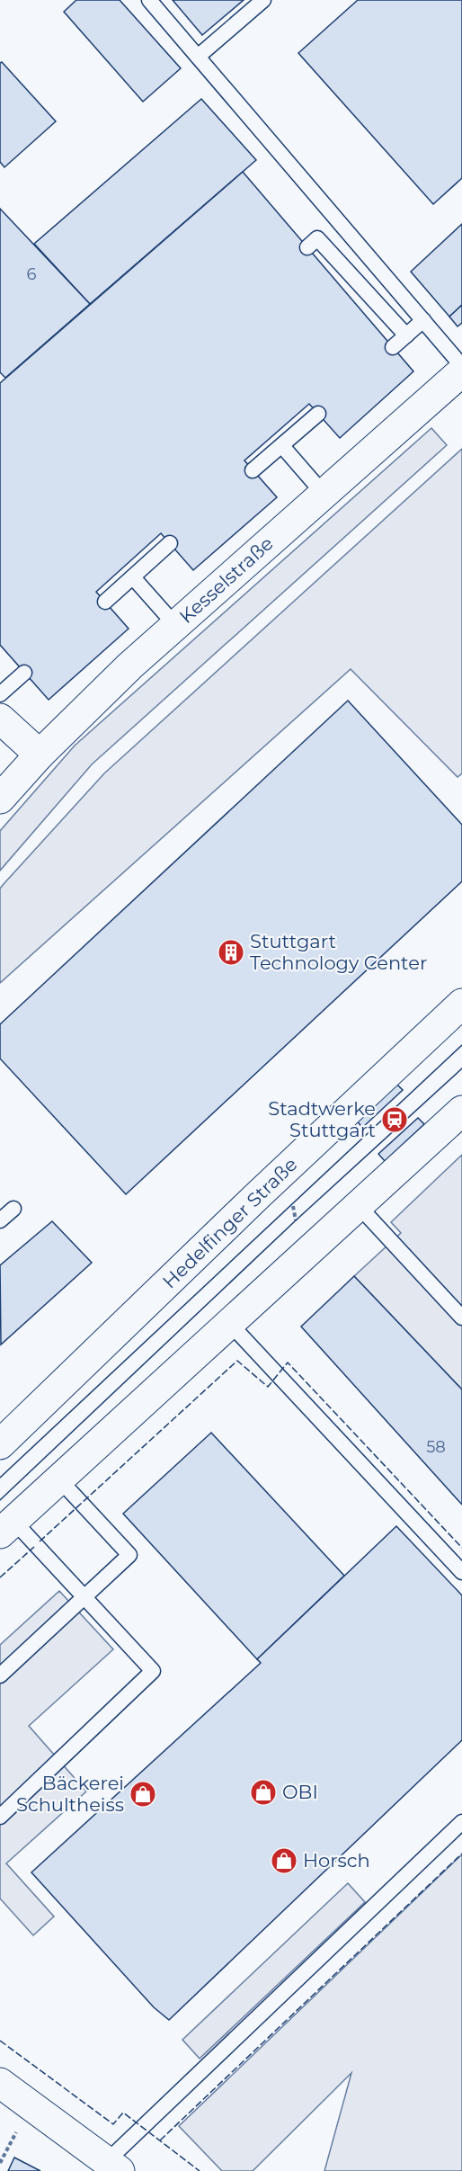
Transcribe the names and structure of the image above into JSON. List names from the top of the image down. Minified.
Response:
{"streets":{"street":["Kesselstraße","Hedelfinger Straße"]},"places":{"building":["Stuttgart Technology Center"],"station":["Stadtwerke Stuttgart"],"shop":["OBI","Bäckerei Schultheiss","Horsch"]},"house_numbers":["6","58"]}
